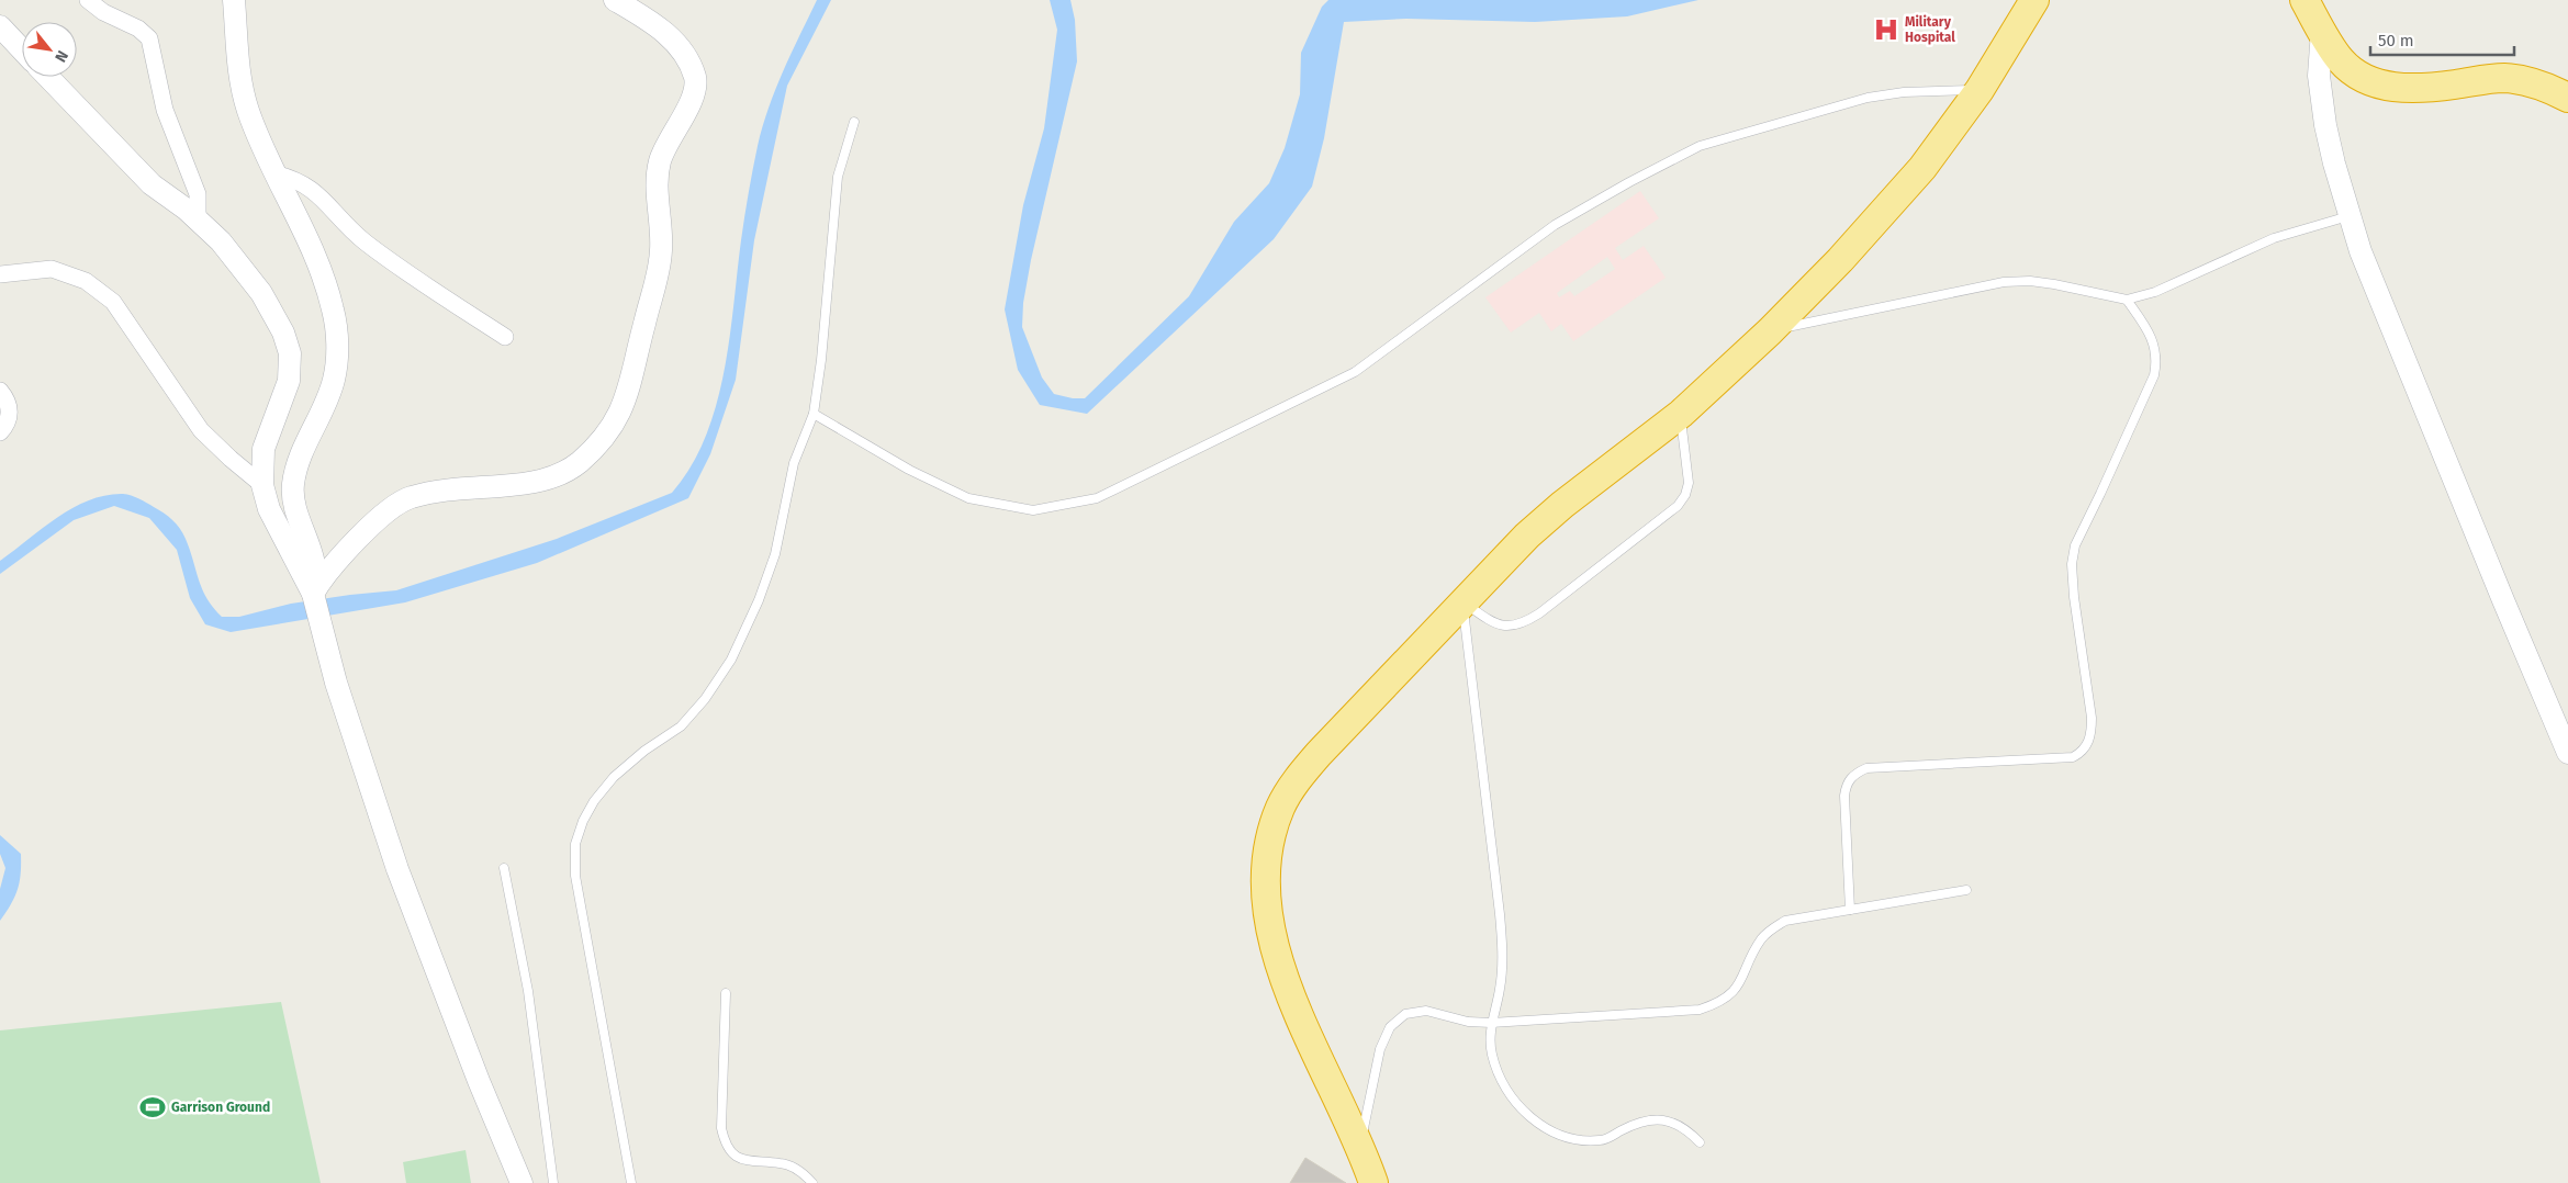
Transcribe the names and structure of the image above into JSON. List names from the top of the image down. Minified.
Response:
{"places":{"hospital":["Military Hospital"],"sports":["Garrison Ground"]},"scale_bar":"50 m","north":"bottom right"}
